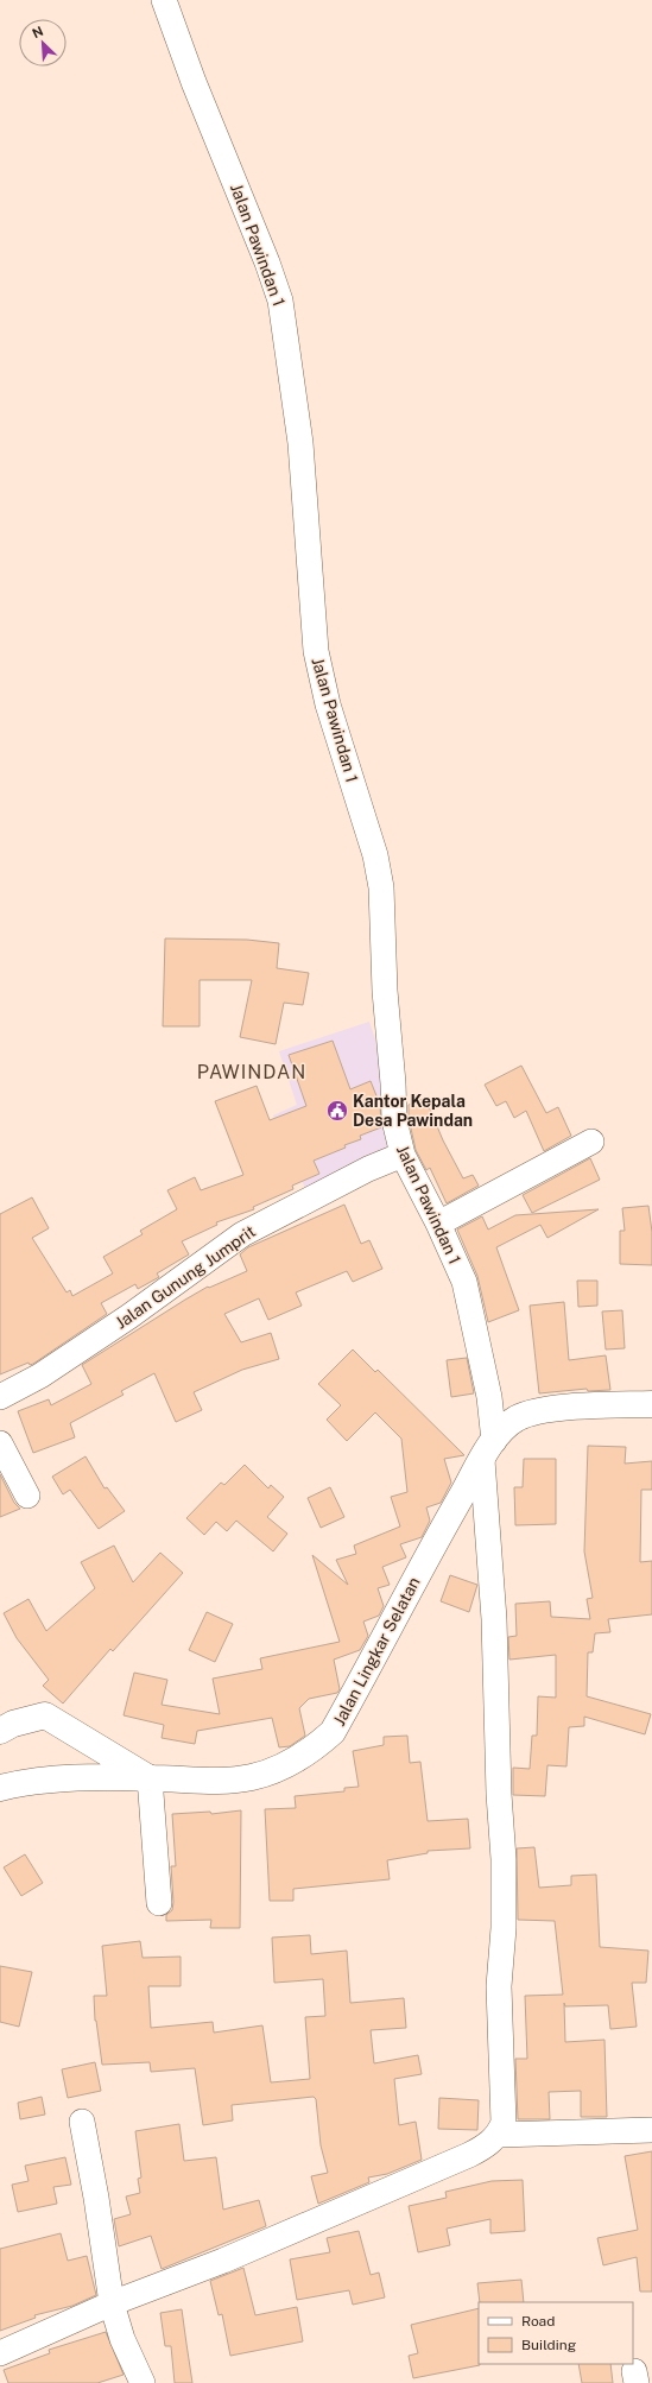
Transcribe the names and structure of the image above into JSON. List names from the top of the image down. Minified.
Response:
{"streets":{"street":["Jalan Pawindan 1","Jalan Gunung Jumprit","Jalan Lingkar Selatan"]},"crossings":[["Jalan Pawindan 1","Jalan Gunung Jumprit"],["Jalan Pawindan 1","Jalan Lingkar Selatan"]],"districts":["PAWINDAN"],"places":{"public building":["Kantor Kepala Desa Pawindan"]},"legend":["Road","Building"],"north":"top left"}
